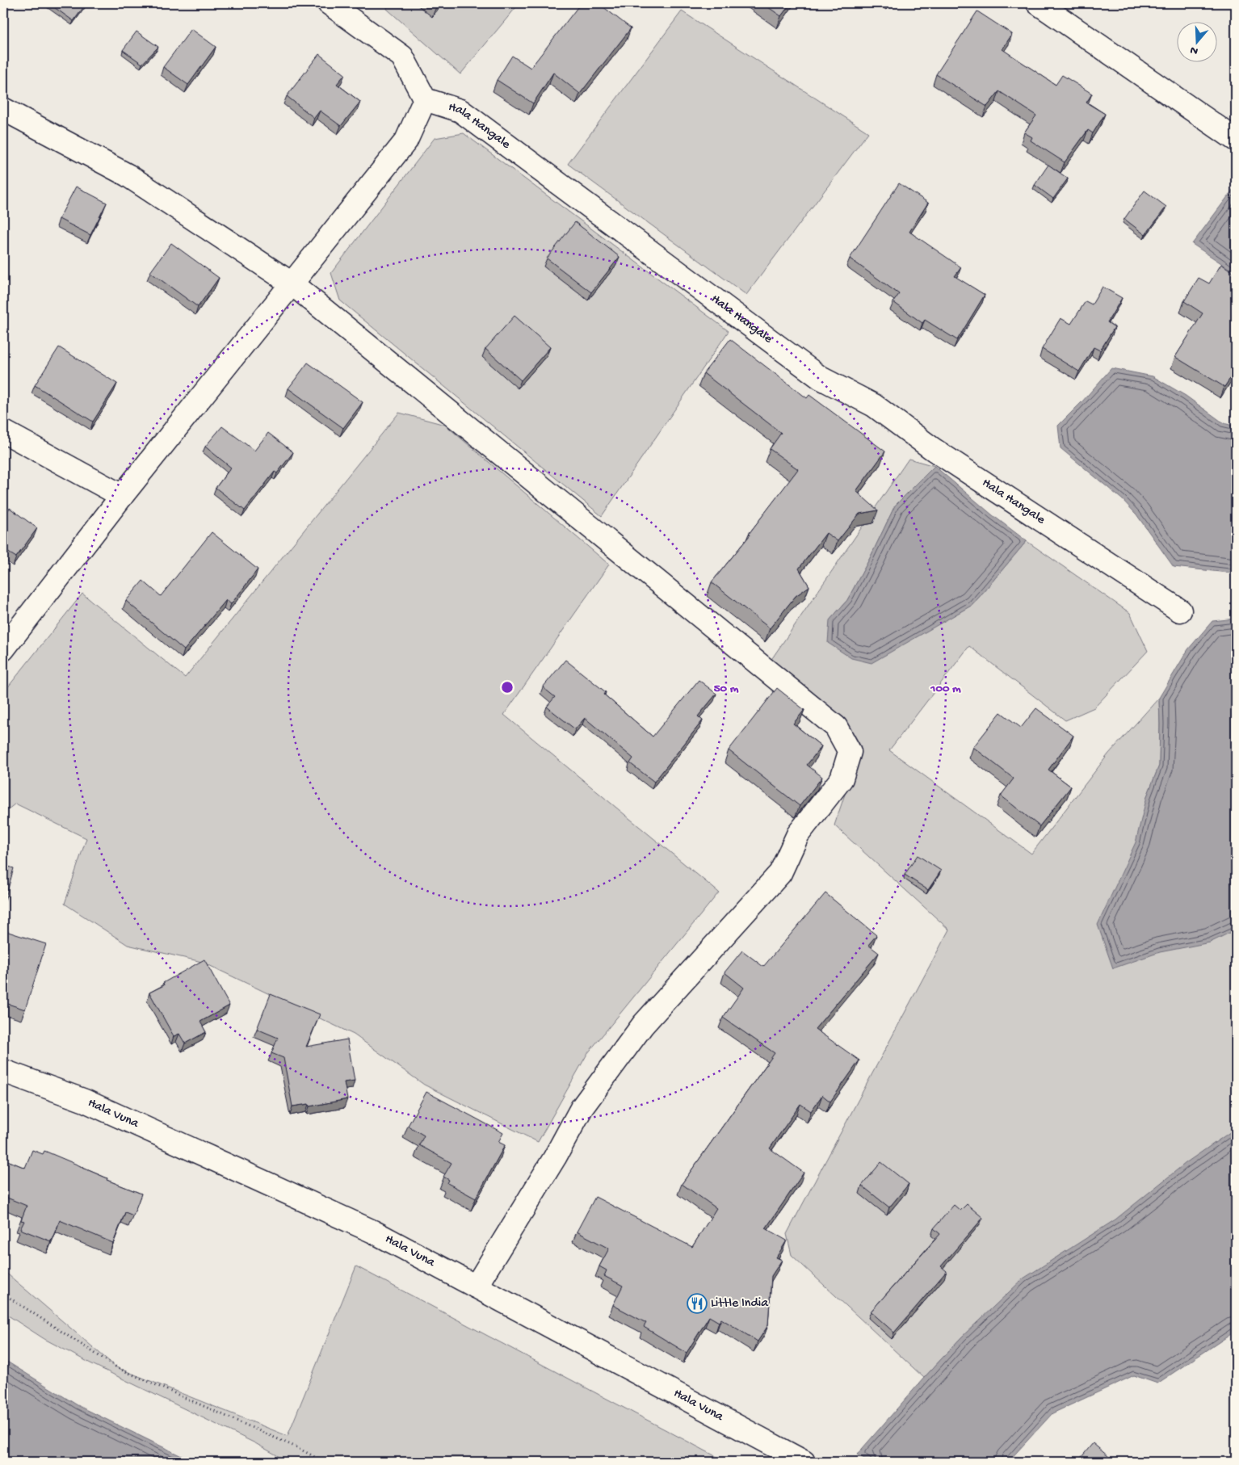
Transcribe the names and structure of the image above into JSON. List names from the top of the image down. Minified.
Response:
{"streets":{"street":["Hala Hangale","Hala Vuna"]},"places":{"restaurant":["Little India"]},"north":"bottom","rings":["50 m","100 m"]}
